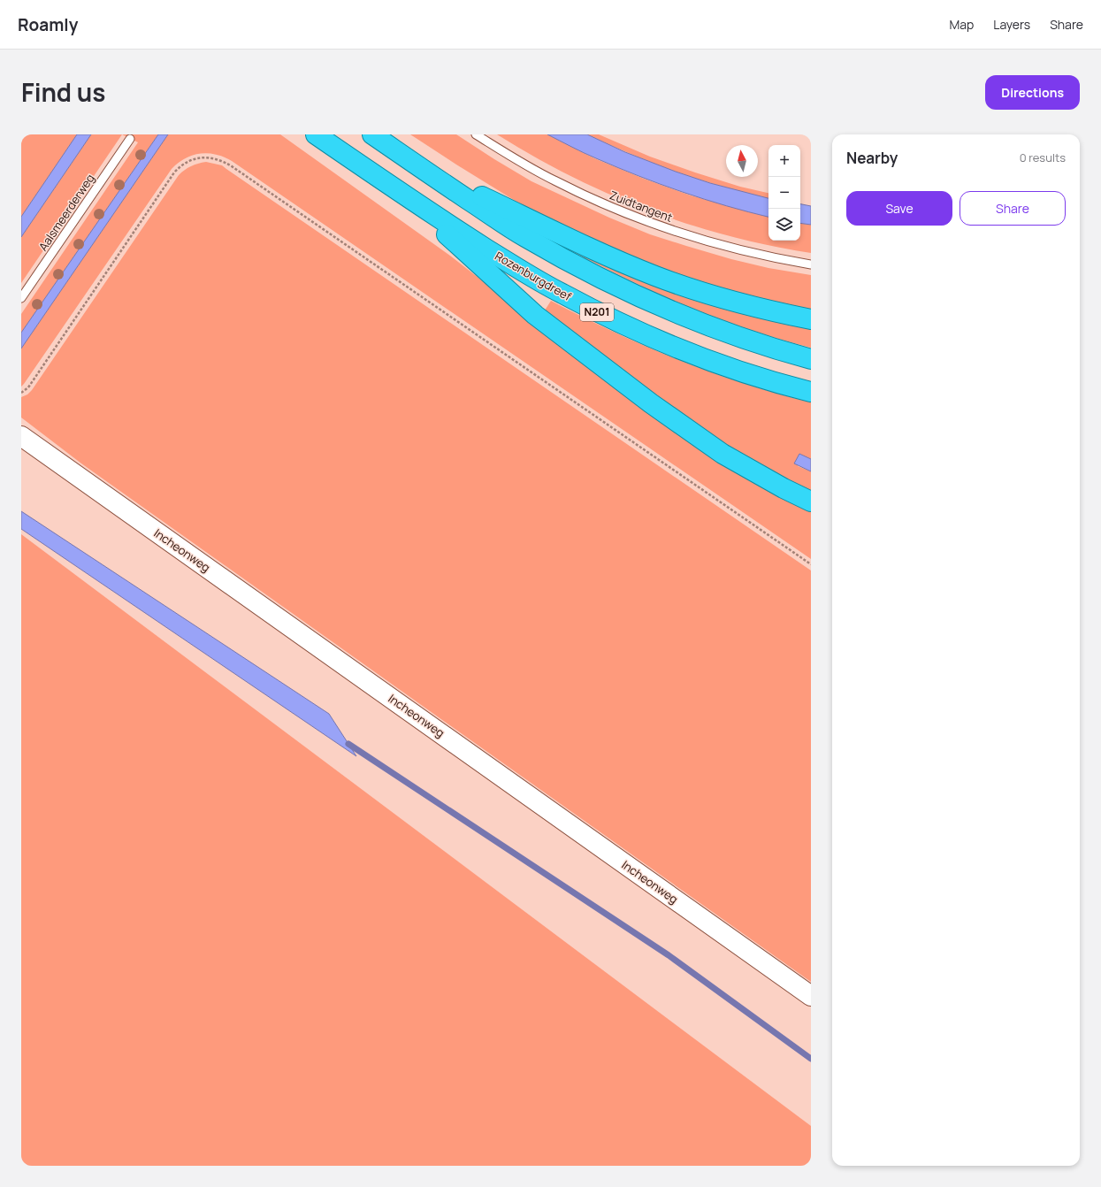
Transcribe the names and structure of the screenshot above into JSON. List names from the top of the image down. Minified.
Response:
{"streets":{"highway":["Rozenburgdreef","N201"],"street":["Incheonweg"],"lane":["Zuidtangent","Aalsmeerderweg"]},"crossings":[["Rozenburgdreef","N201"]],"north":"top","page":{"header":"Roamly","nav":["Map","Layers","Share"],"title":"Find us","buttons":["Directions",["Save","Share"]],"heading":["Nearby","0 results"],"map_buttons":["+","−"]}}
